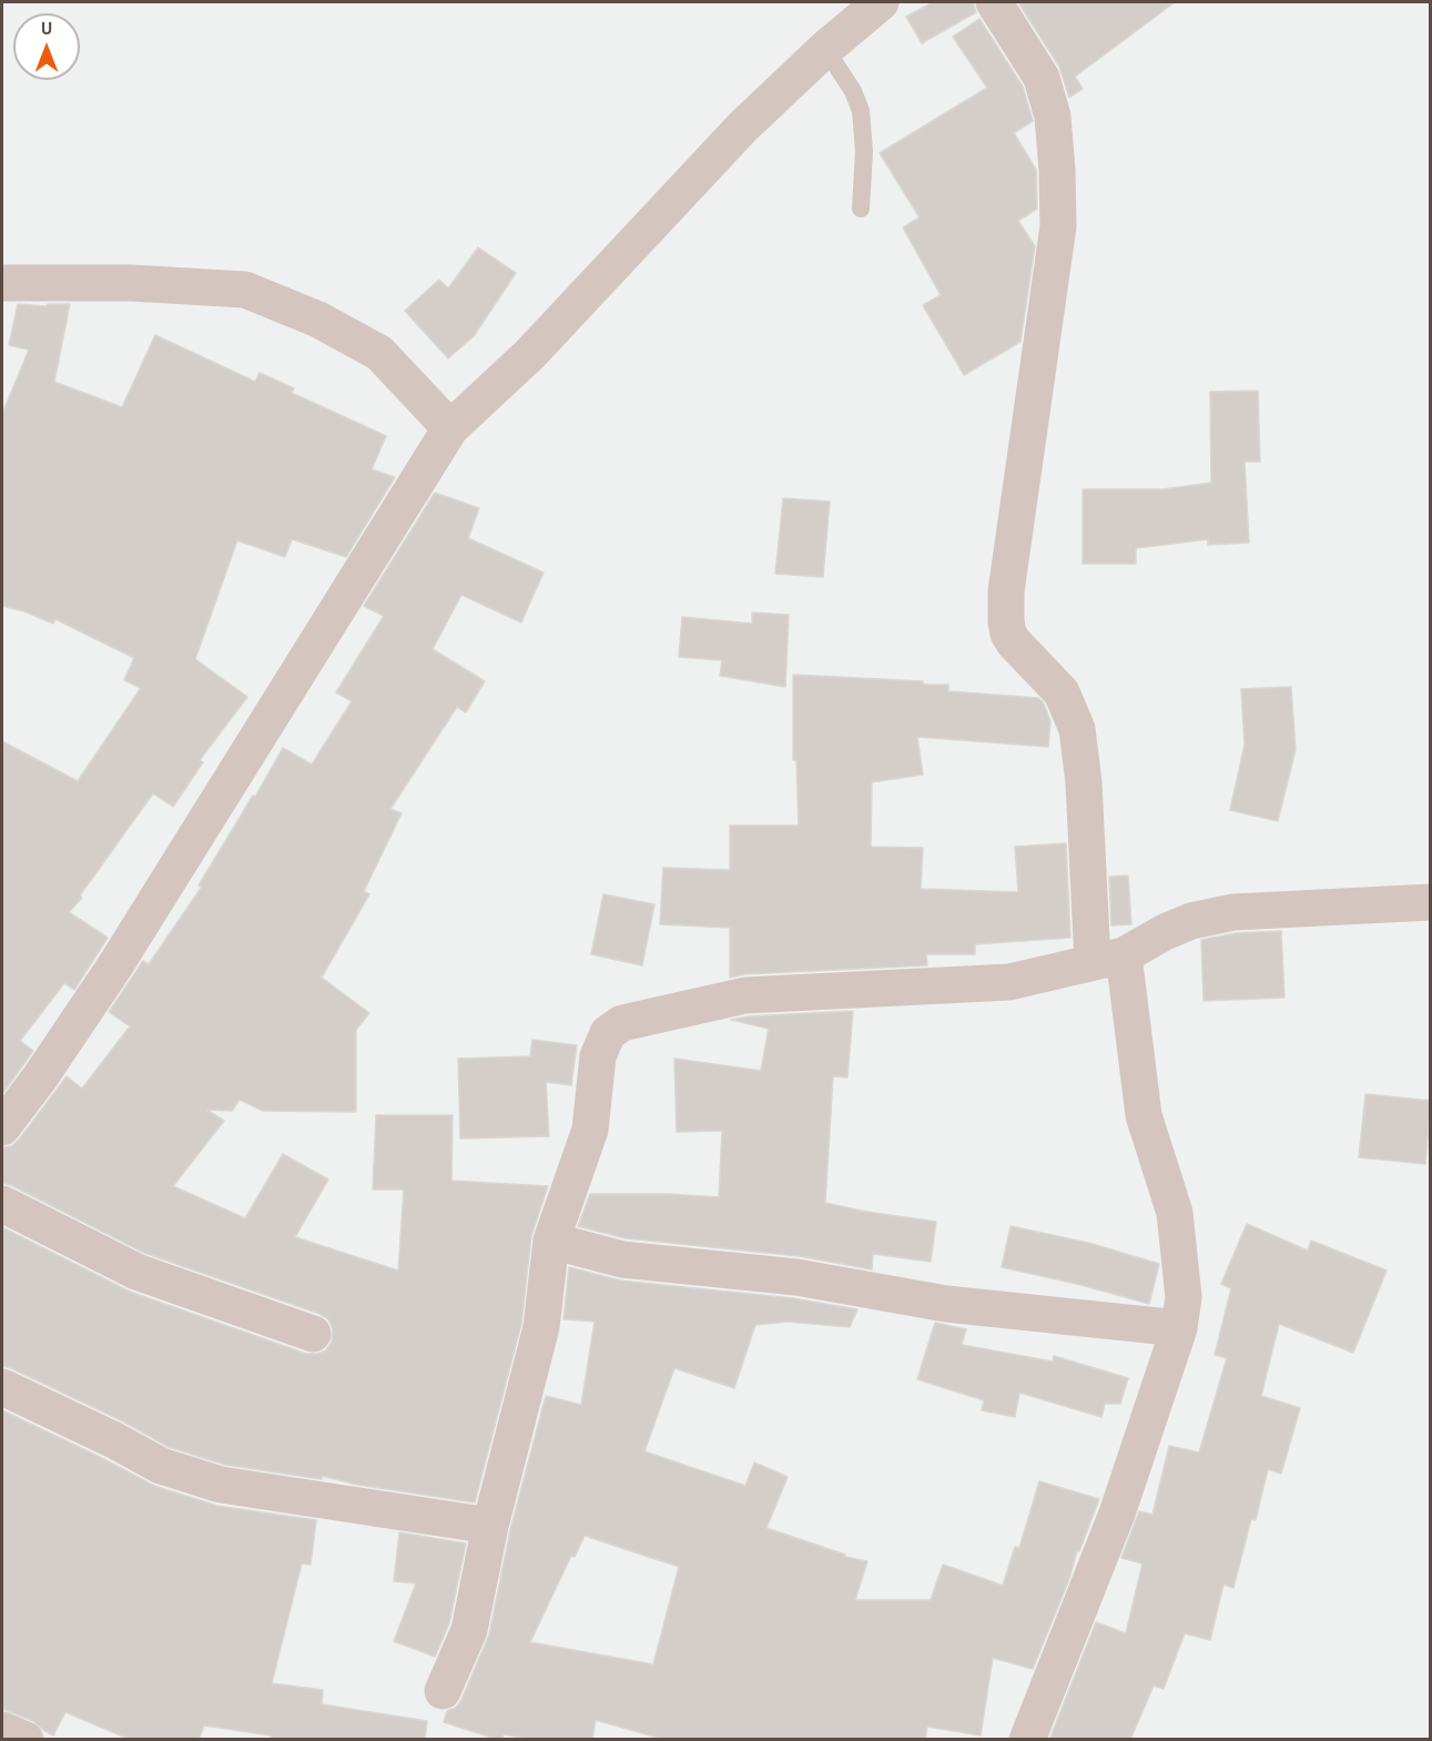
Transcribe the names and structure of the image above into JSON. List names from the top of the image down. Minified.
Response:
{"north":"top"}
